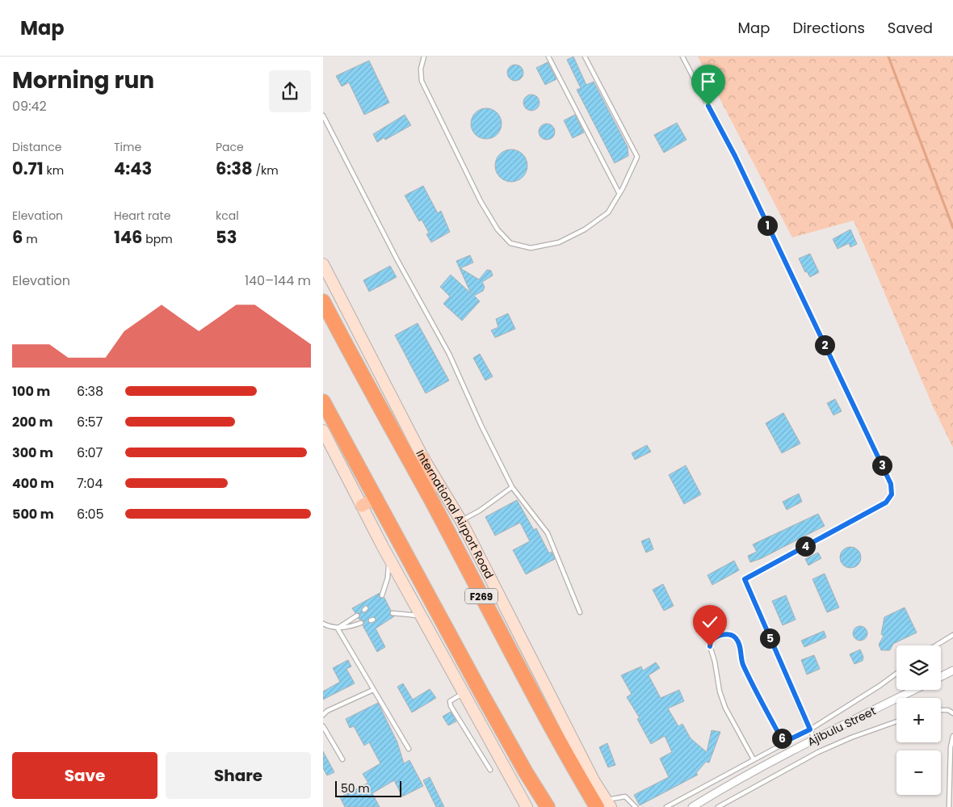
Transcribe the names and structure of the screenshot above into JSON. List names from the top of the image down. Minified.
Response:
{"streets":{"highway":["International Airport Road","F269"],"street":["Ajibulu Street"]},"scale_bar":"50 m","page":{"header":"Map","nav":["Map","Directions","Saved"],"heading":["Morning run","09:42"],"stats":[["Distance","0.71 km"],["Time","4:43"],["Pace","6:38 /km"],["Elevation","6 m"],["Heart rate","146 bpm"],["kcal","53"]],"pins":["1","2","3","4","5","6"],"chart":["Elevation","140–144 m"],"list":[{"name":"100 m","note":"6:38"},{"name":"200 m","note":"6:57"},{"name":"300 m","note":"6:07"},{"name":"400 m","note":"7:04"},{"name":"500 m","note":"6:05"}],"map_buttons":["+","−"],"buttons":["Save","Share"],"scale":"50 m"}}
